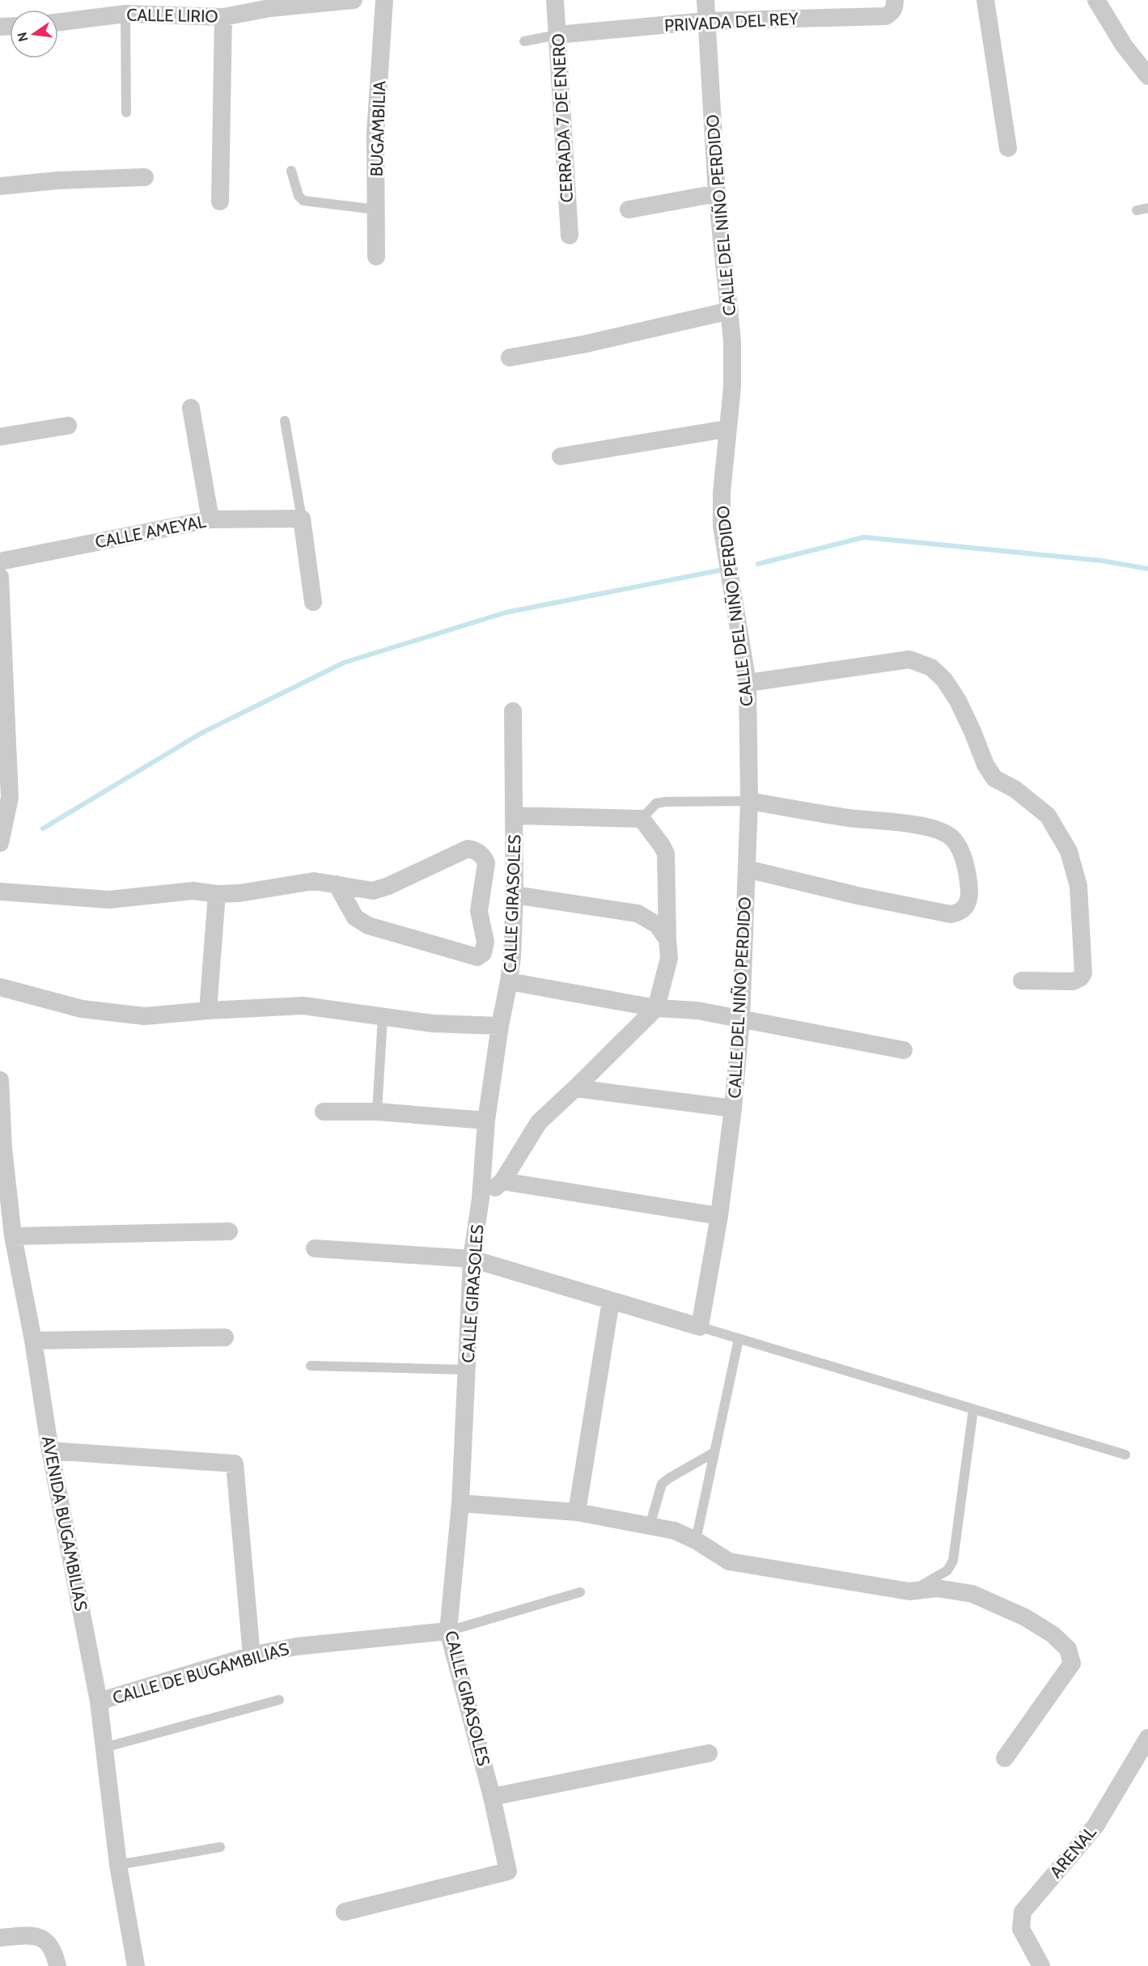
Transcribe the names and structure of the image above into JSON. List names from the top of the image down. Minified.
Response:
{"streets":{"street":["CALLE LIRIO","PRIVADA DEL REY","CERRADA 7 DE ENERO","BUGAMBILIA","CALLE DEL NIÑO PERDIDO","CALLE AMEYAL","CALLE GIRASOLES","AVENIDA BUGAMBILIAS","CALLE DE BUGAMBILIAS","ARENAL"]},"crossings":[["PRIVADA DEL REY","CERRADA 7 DE ENERO"],["PRIVADA DEL REY","CALLE DEL NIÑO PERDIDO"],["CALLE GIRASOLES","CALLE DE BUGAMBILIAS"],["AVENIDA BUGAMBILIAS","CALLE DE BUGAMBILIAS"]],"north":"left"}
